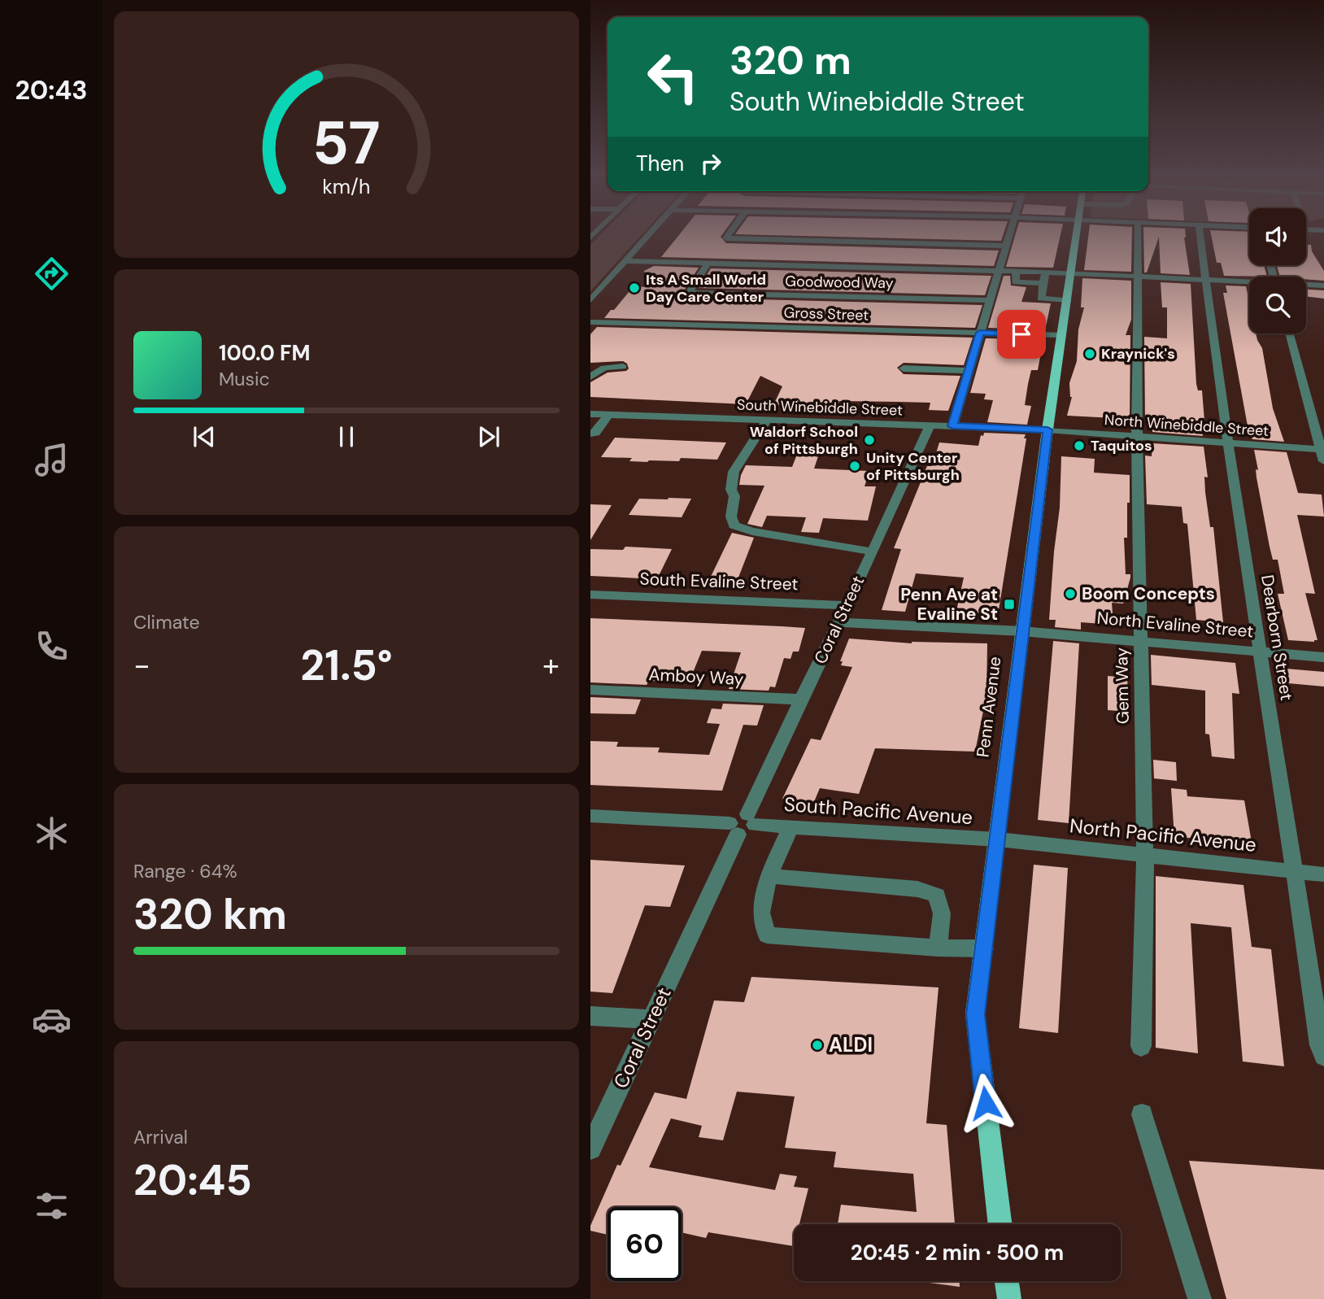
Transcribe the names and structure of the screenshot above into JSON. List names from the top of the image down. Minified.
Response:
{"streets":{"main road":["Penn Avenue"],"street":["Goodwood Way","Gross Street","South Winebiddle Street","North Winebiddle Street","South Evaline Street","Coral Street","North Evaline Street","Dearborn Street","Amboy Way","Gem Way","South Pacific Avenue","North Pacific Avenue"]},"crossings":[["Gross Street","Penn Avenue"],["South Winebiddle Street","North Winebiddle Street"],["South Winebiddle Street","Coral Street"],["South Winebiddle Street","Penn Avenue"],["North Winebiddle Street","Dearborn Street"],["North Winebiddle Street","Gem Way"],["North Winebiddle Street","Penn Avenue"],["South Evaline Street","Coral Street"],["Coral Street","Amboy Way"],["Coral Street","South Pacific Avenue"],["North Evaline Street","Dearborn Street"],["North Evaline Street","Gem Way"],["North Evaline Street","Penn Avenue"],["Dearborn Street","North Pacific Avenue"],["Gem Way","North Pacific Avenue"],["Penn Avenue","South Pacific Avenue"],["Penn Avenue","North Pacific Avenue"],["South Pacific Avenue","North Pacific Avenue"]],"places":{"other":["Its A Small World Day Care Center","Kraynick's","Waldorf School of Pittsburgh","Taquitos","Unity Center of Pittsburgh","Boom Concepts","ALDI"],"transit":["Penn Ave at Evaline St"]},"page":{"tabs":"20:43","turn":["320 m","South Winebiddle Street"],"then":"Then","song":["100.0 FM","Music"],"tile":["Climate",["Range · 64%","320 km"],["Arrival","20:45"]],"heat":["−","21.5°","+"],"limit":"60","trip":"20:45 · 2 min · 500 m","gauge":["57","km/h"]}}
